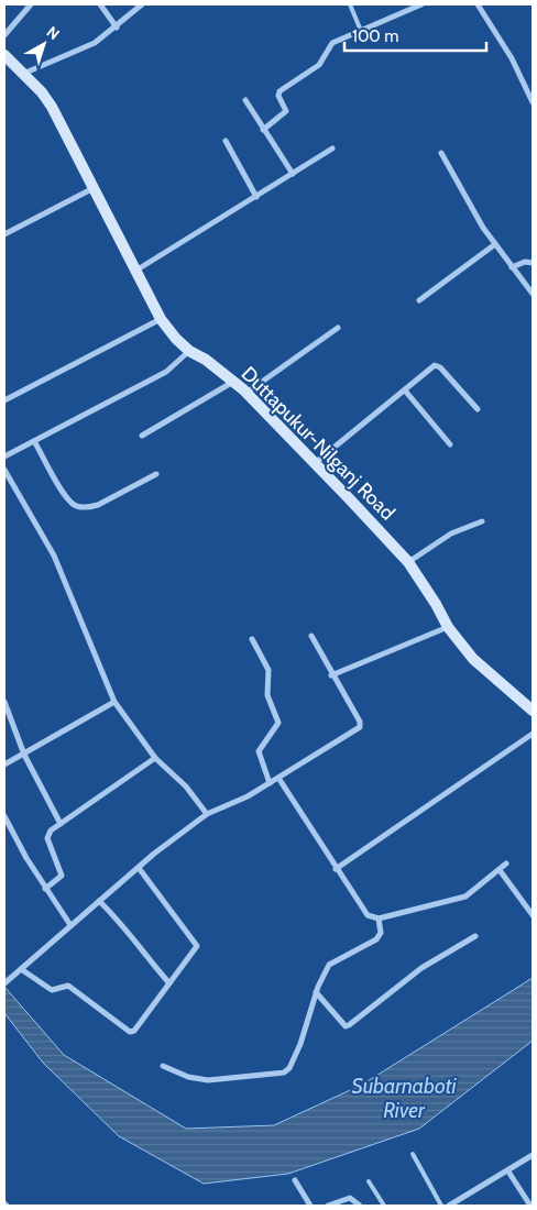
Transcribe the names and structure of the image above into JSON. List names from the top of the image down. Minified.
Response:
{"streets":{"main road":["Duttapukur-Nilganj Road"]},"water":["Subarnaboti River"],"scale_bar":"100 m","north":"top right"}
